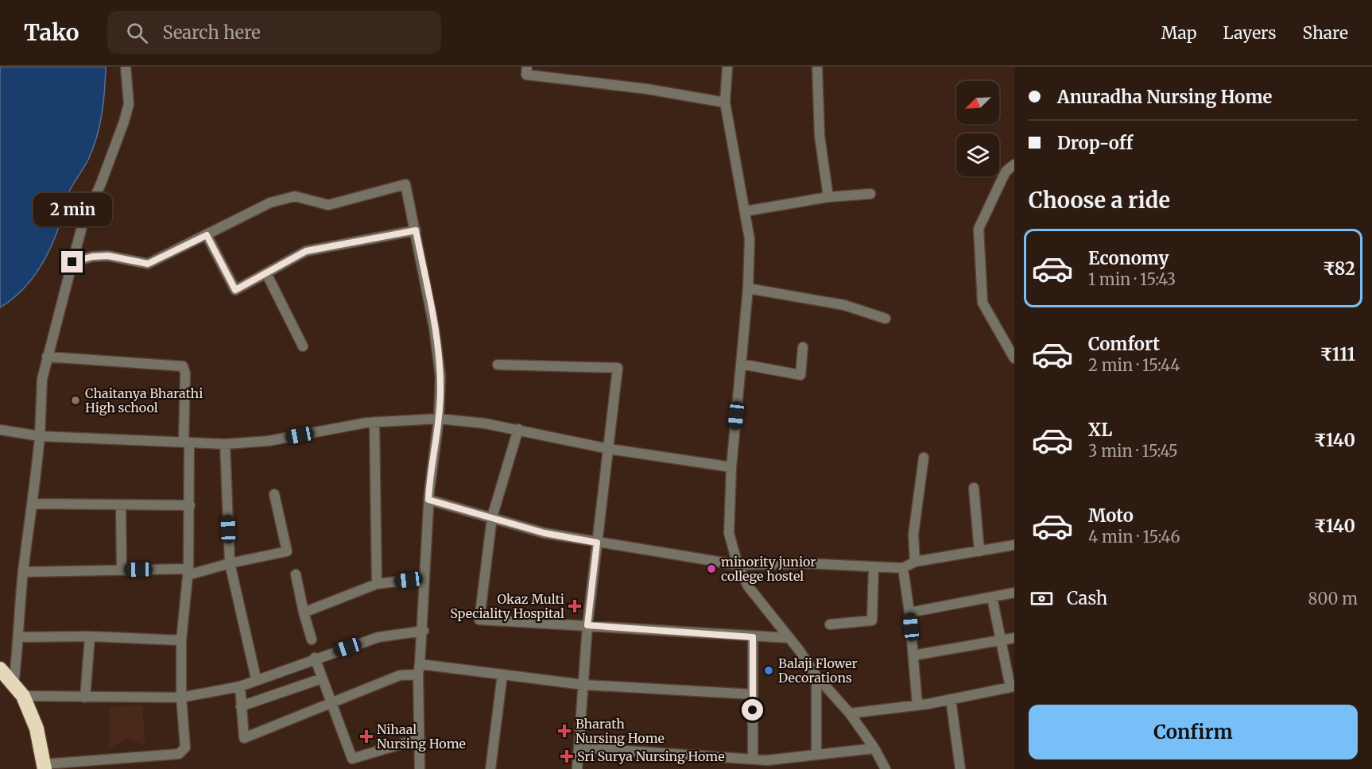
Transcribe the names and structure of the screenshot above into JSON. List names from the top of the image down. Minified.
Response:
{"places":{"other":["Chaitanya Bharathi High school","minority junior college hostel","Balaji Flower Decorations"],"health":["Okaz Multi Speciality Hospital","Bharath Nursing Home","Nihaal Nursing Home","Sri Surya Nursing Home"]},"north":"bottom left","page":{"header":"Tako","search":"Search here","nav":["Map","Layers","Share"],"banner":["Anuradha Nursing Home","Drop-off"],"heading":"Choose a ride","bubble":"2 min","list":[{"name":"Economy","note":"1 min · 15:43","value":"₹82"},{"name":"Comfort","note":"2 min · 15:44","value":"₹111"},{"name":"XL","note":"3 min · 15:45","value":"₹140"},{"name":"Moto","note":"4 min · 15:46","value":"₹140"}],"pay":["Cash","800 m"],"buttons":"Confirm"}}
